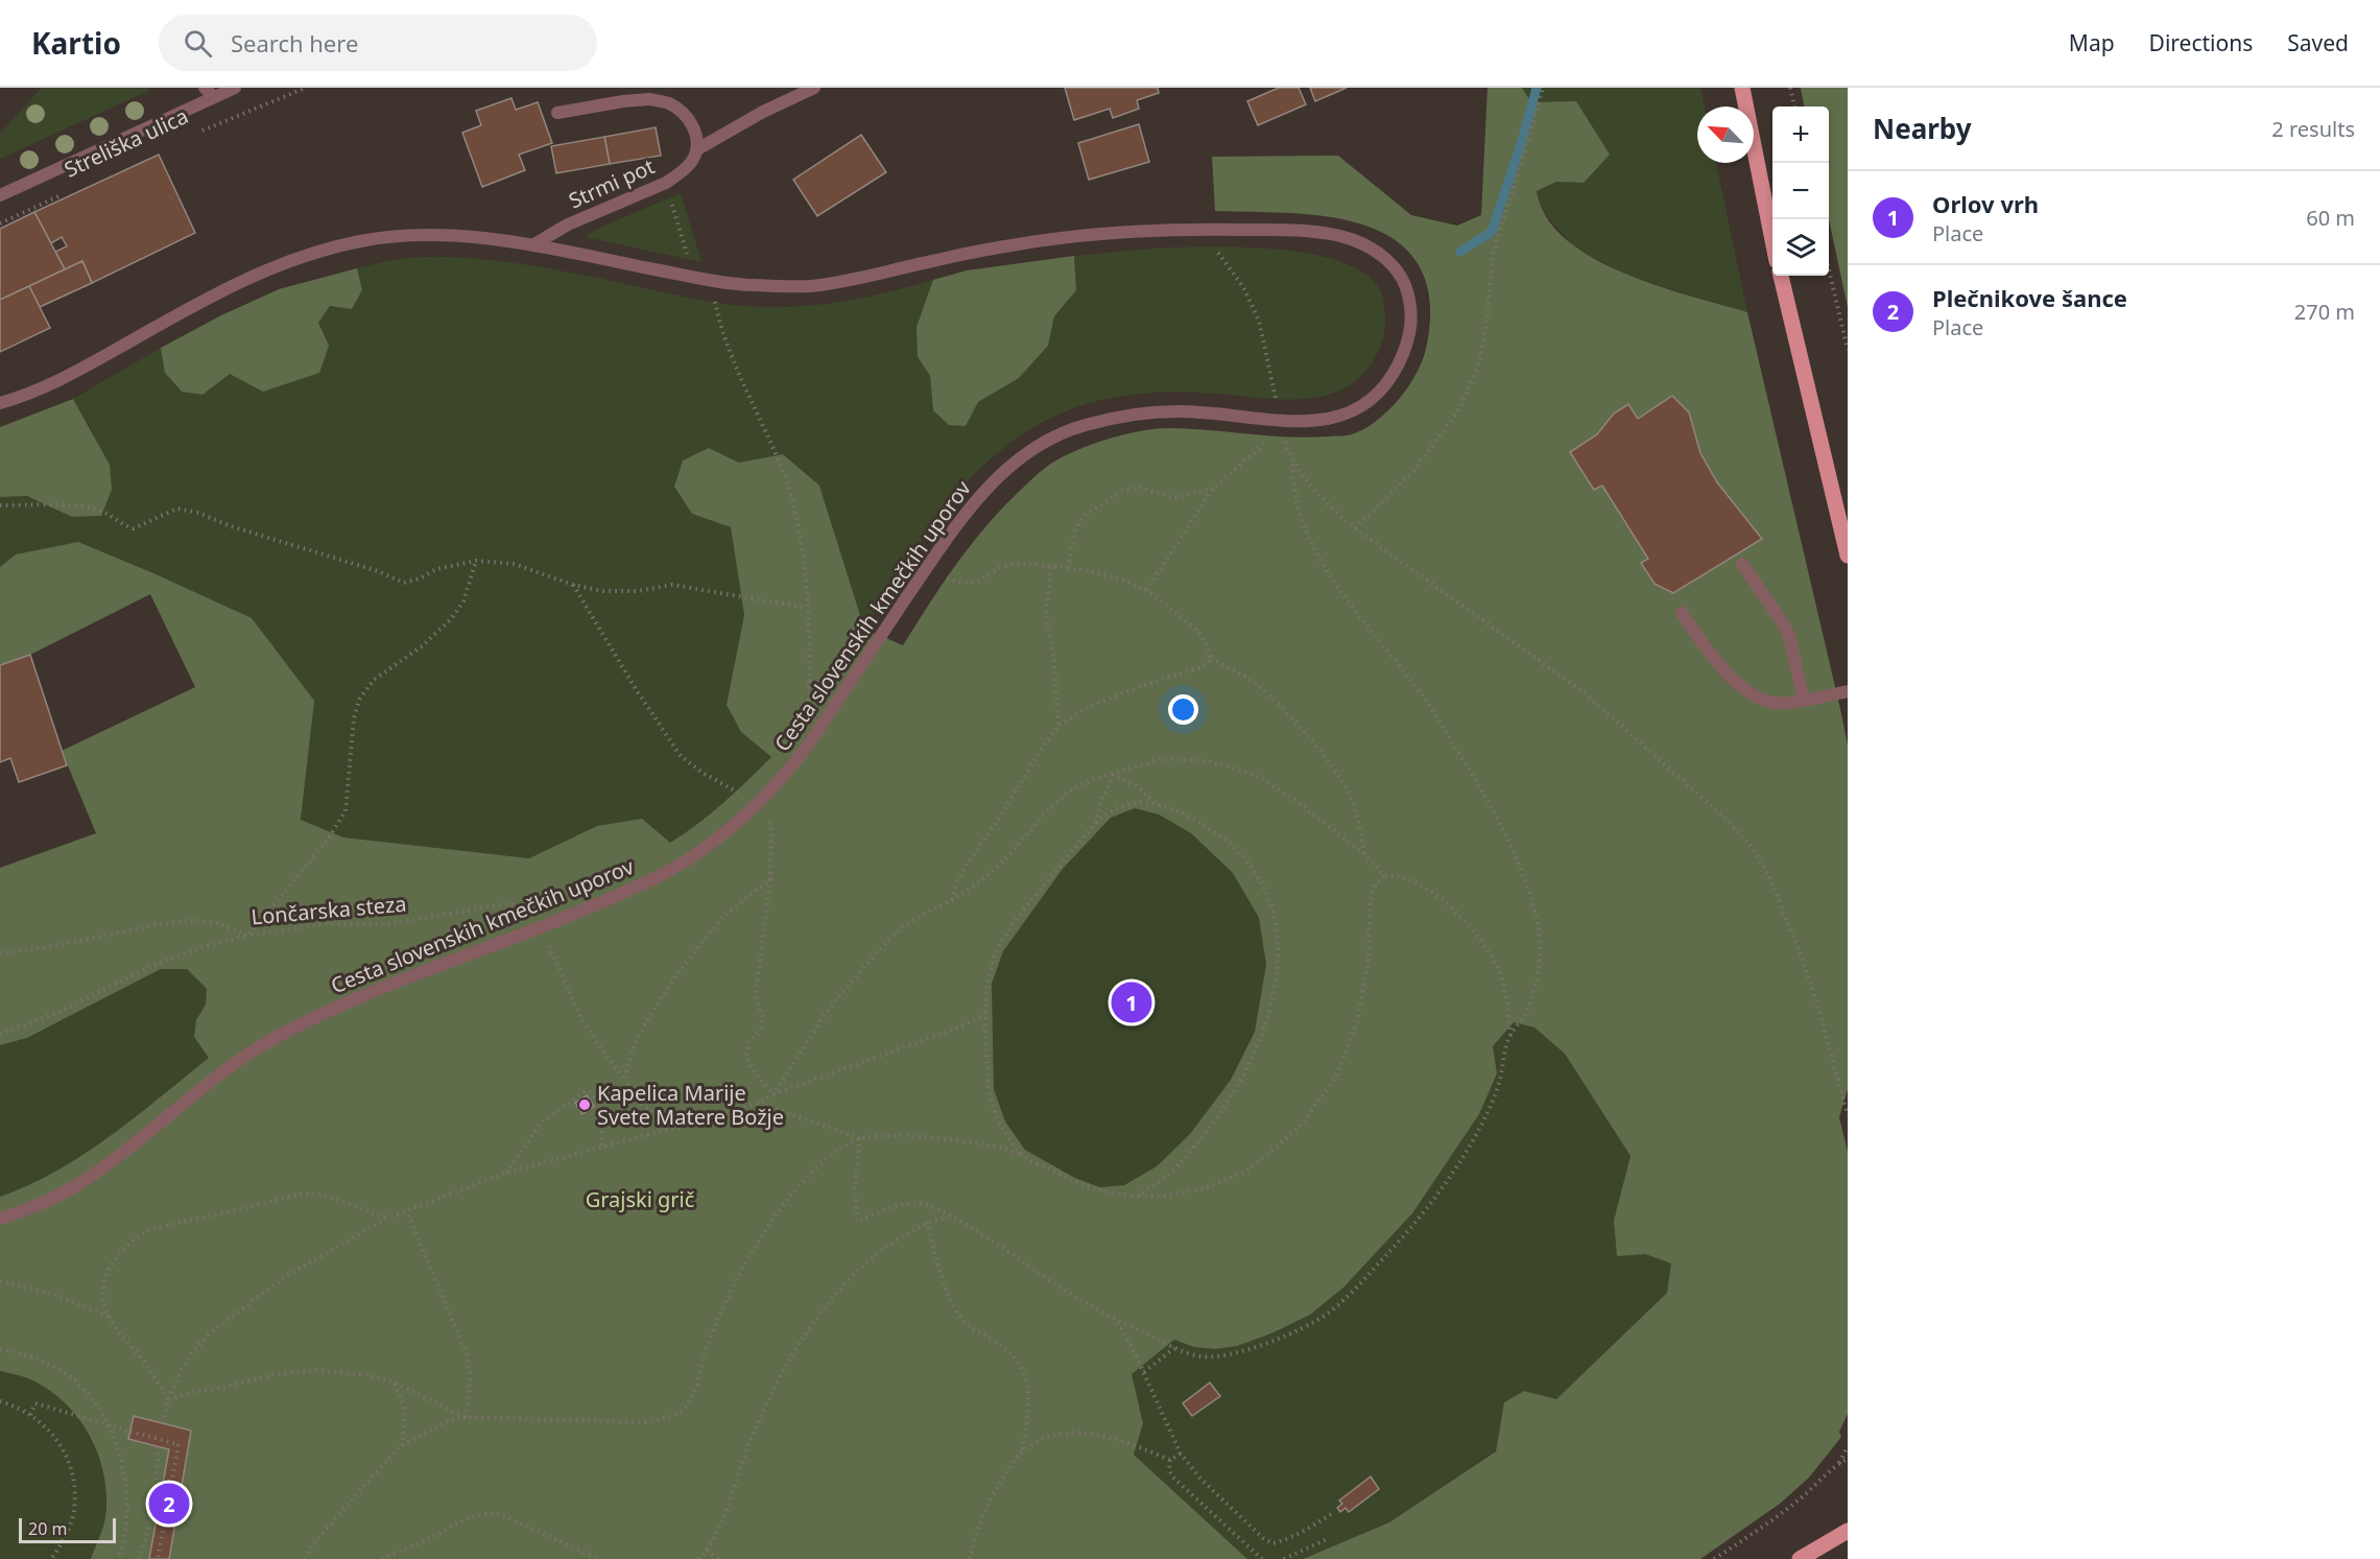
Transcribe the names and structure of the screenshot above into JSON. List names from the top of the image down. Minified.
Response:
{"streets":{"street":["Streliška ulica","Strmi pot","Cesta slovenskih kmečkih uporov"],"path":["Lončarska steza"]},"crossings":[["Strmi pot","Cesta slovenskih kmečkih uporov"],["Cesta slovenskih kmečkih uporov","Lončarska steza"]],"parks":["Grajski grič"],"places":["Kapelica Marije Svete Matere Božje"],"scale_bar":"20 m","north":"top left","page":{"header":"Kartio","search":"Search here","nav":["Map","Directions","Saved"],"heading":["Nearby","2 results"],"map_buttons":["+","−"],"list":[{"mark":"1","name":"Orlov vrh","note":"Place","value":"60 m"},{"mark":"2","name":"Plečnikove šance","note":"Place","value":"270 m"}],"pins":["1","2"],"scale":"20 m"}}
